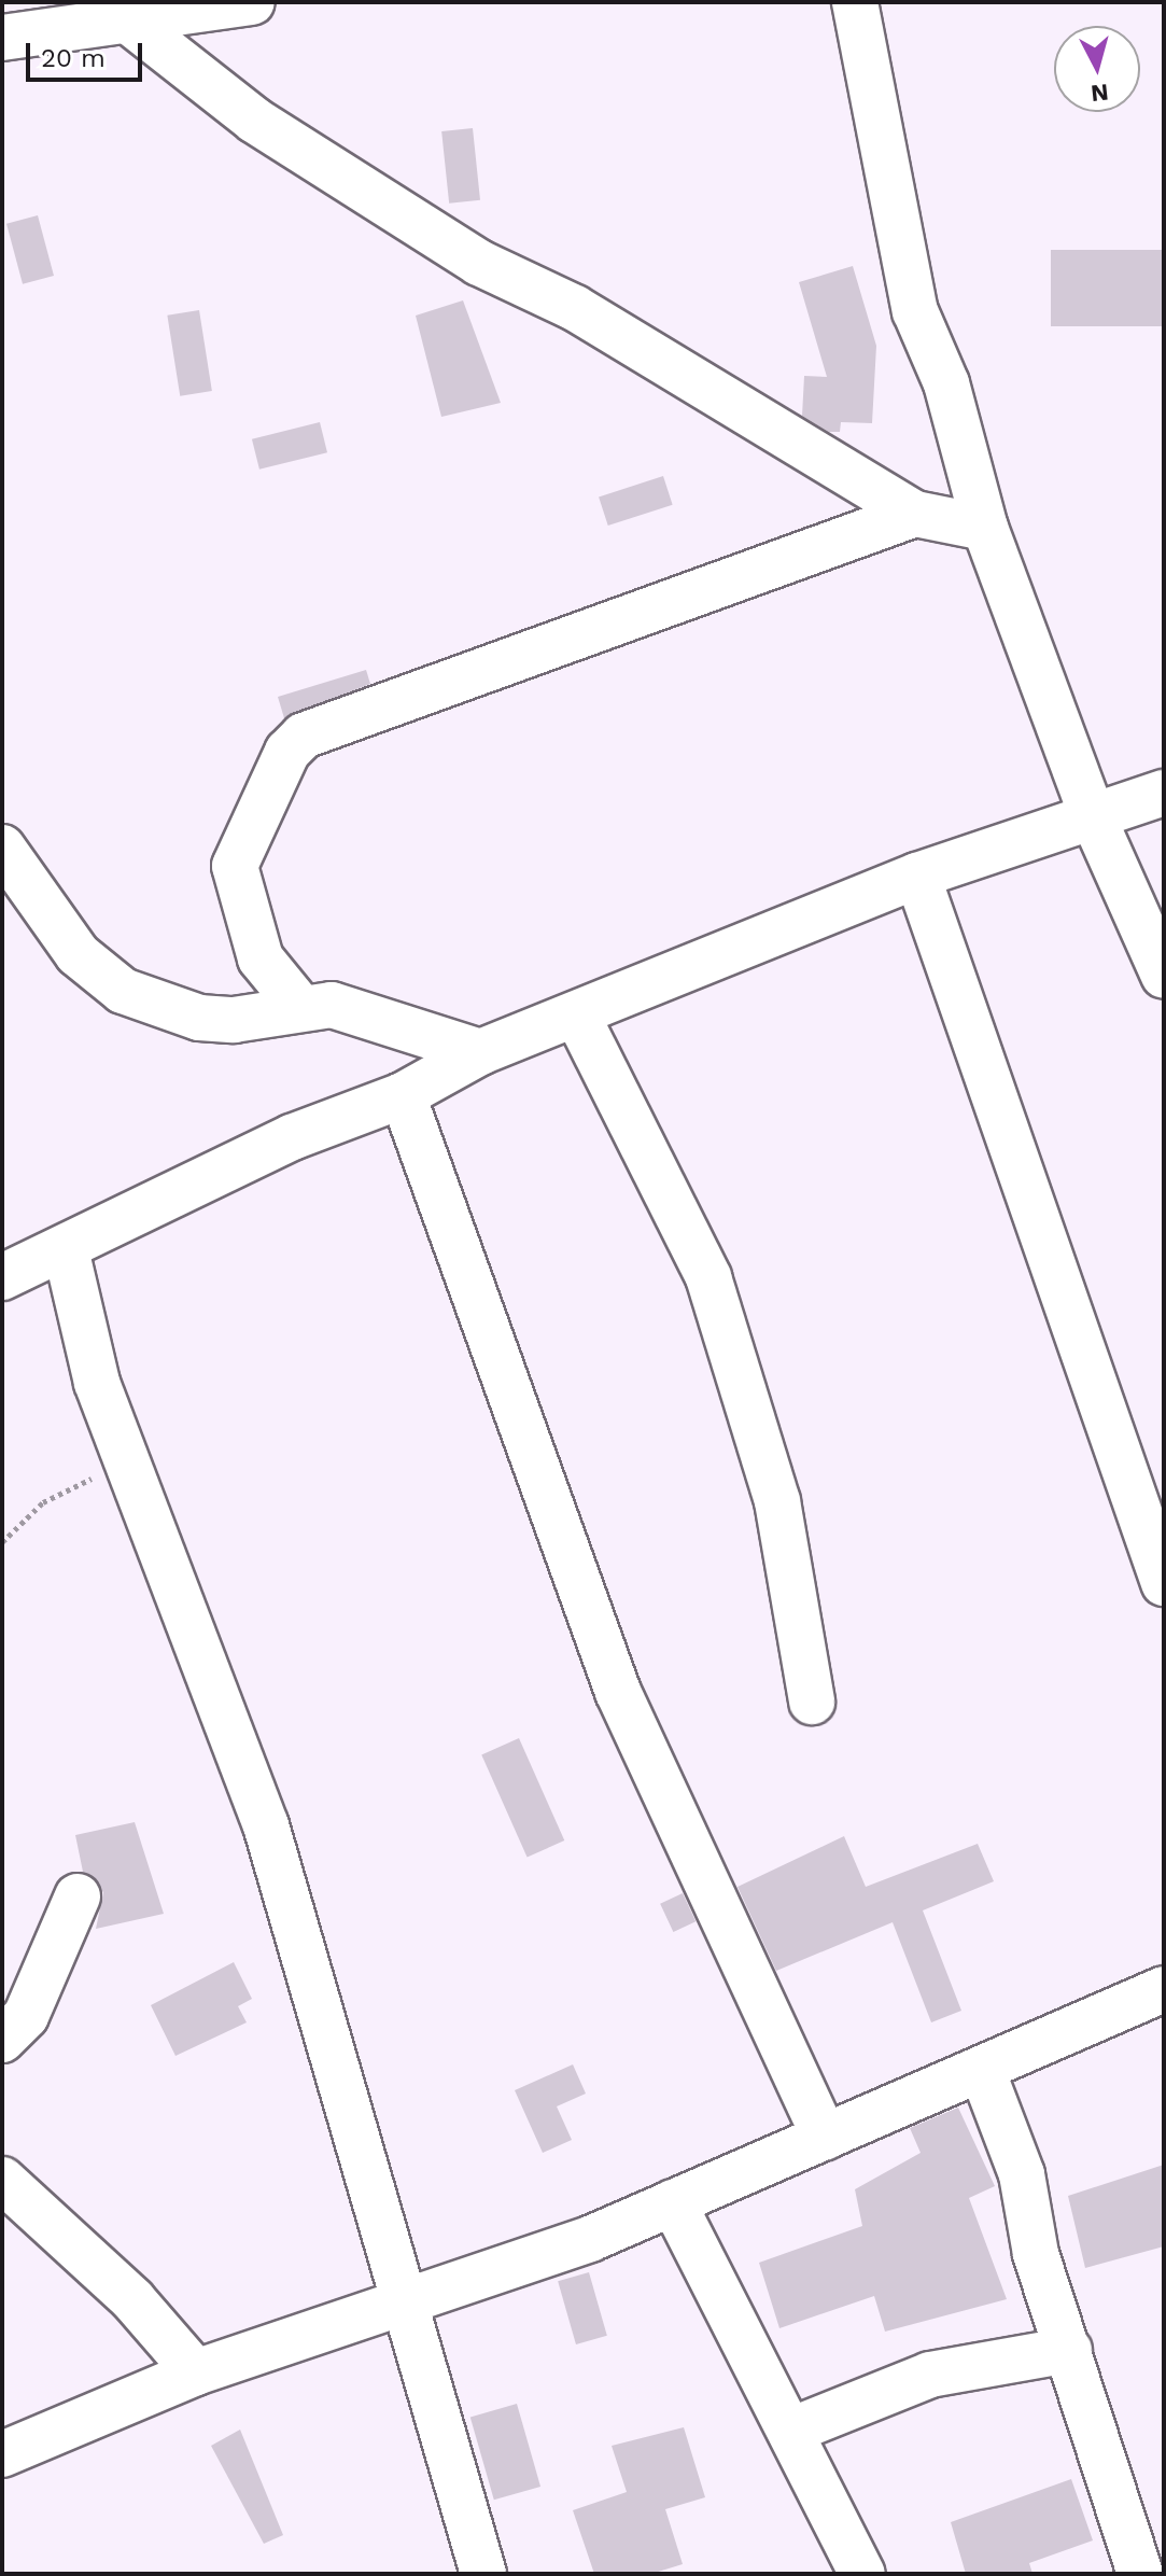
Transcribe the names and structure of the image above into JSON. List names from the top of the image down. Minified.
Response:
{"scale_bar":"20 m","north":"bottom"}
